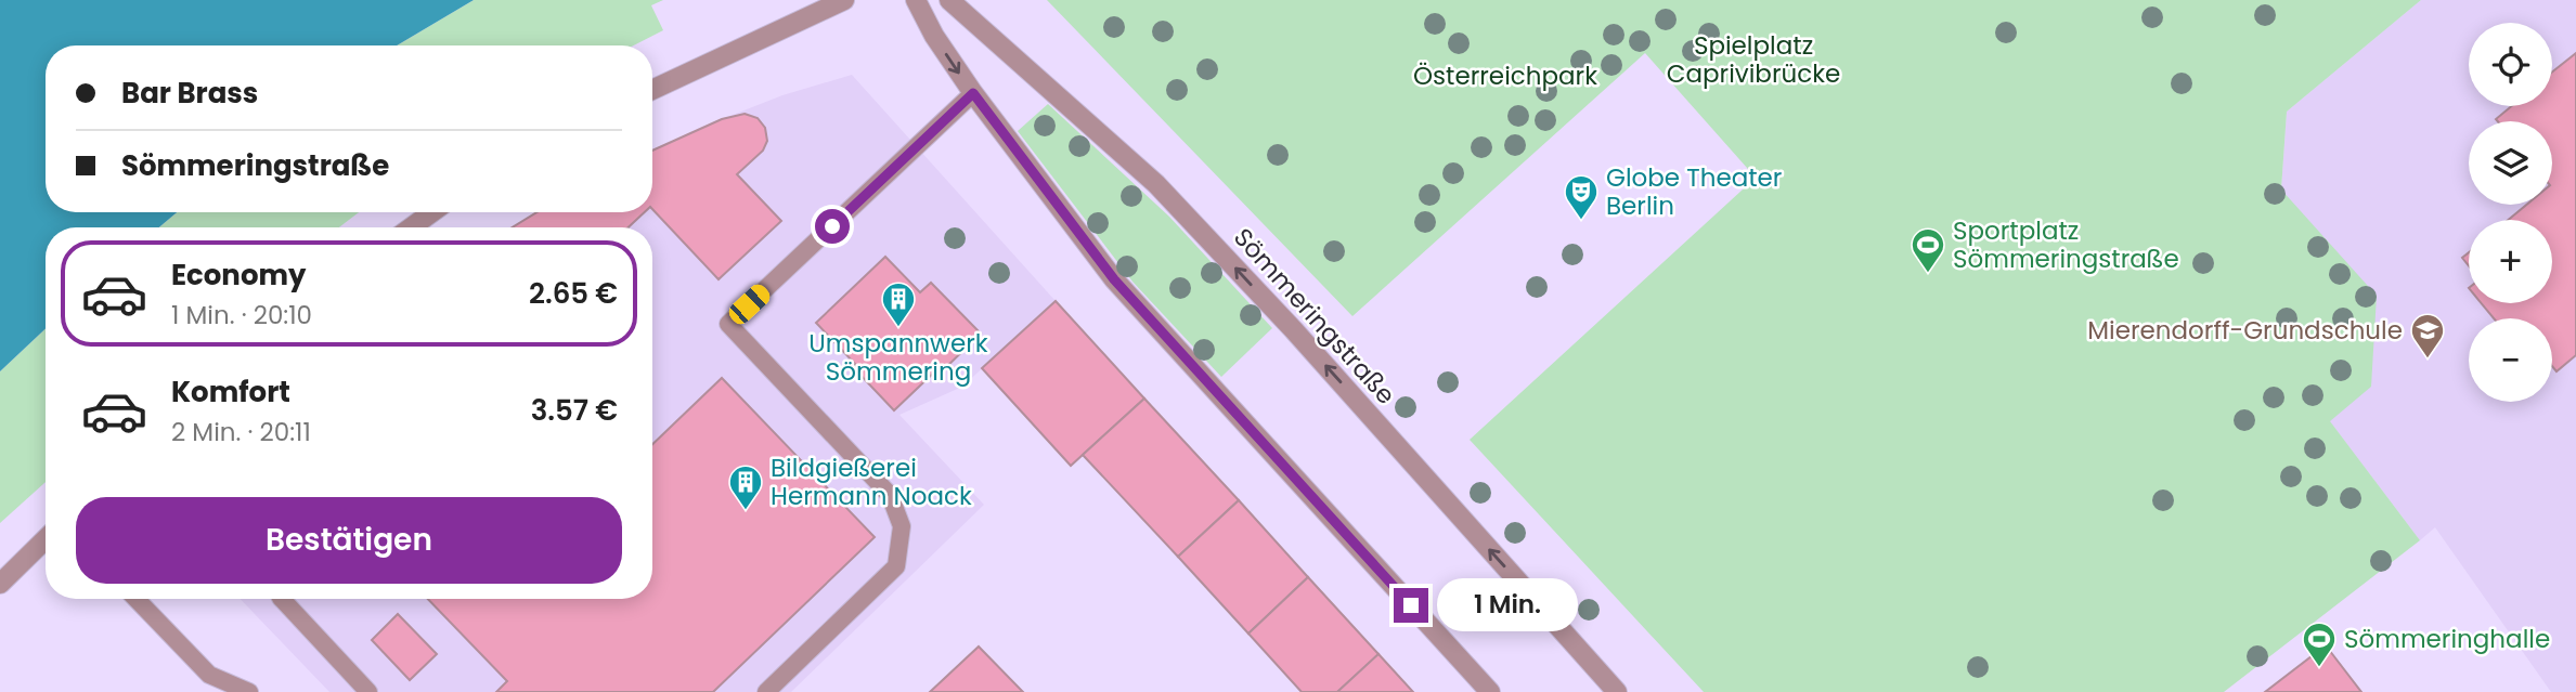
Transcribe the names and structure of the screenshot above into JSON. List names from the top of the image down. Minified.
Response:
{"streets":{"street":["Sömmeringstraße"]},"parks":["Spielplatz Caprivibrücke","Österreichpark"],"places":{"theatre":["Globe Theater Berlin"],"sports":["Sportplatz Sömmeringstraße","Sömmeringhalle"],"building":["Umspannwerk Sömmering","Bildgießerei Hermann Noack"],"school or university":["Mierendorff-Grundschule"]},"page":{"map_buttons":["+","−"],"banner":["Bar Brass","Sömmeringstraße"],"list":[{"name":"Economy","note":"1 Min. · 20:10","value":"2.65 €"},{"name":"Komfort","note":"2 Min. · 20:11","value":"3.57 €"}],"buttons":"Bestätigen","bubble":"1 Min."}}
